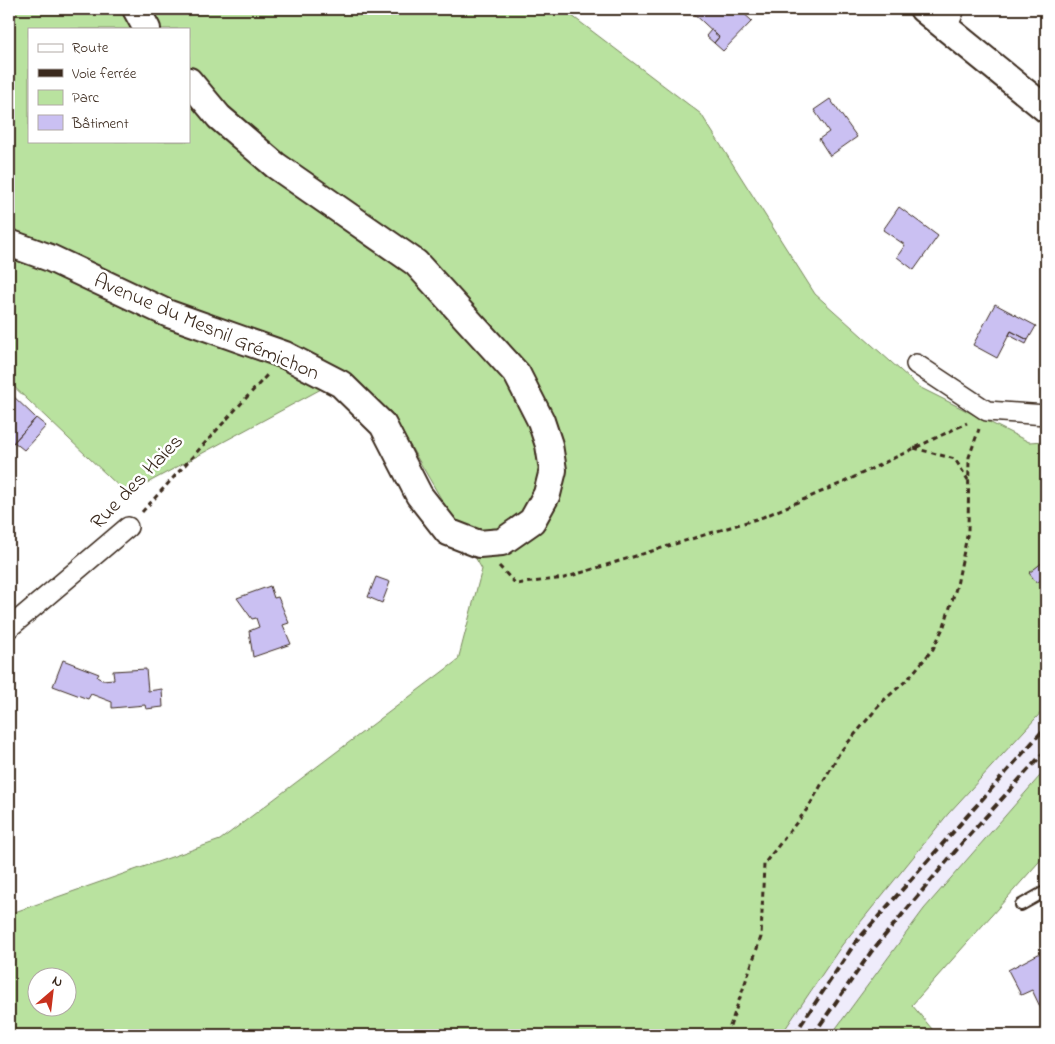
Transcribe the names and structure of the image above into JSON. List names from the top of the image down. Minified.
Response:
{"streets":{"street":["Avenue du Mesnil Grémichon","Rue des Haies"]},"crossings":[["Avenue du Mesnil Grémichon","Rue des Haies"]],"legend":["Route","Voie ferrée","Parc","Bâtiment"],"north":"top right"}
